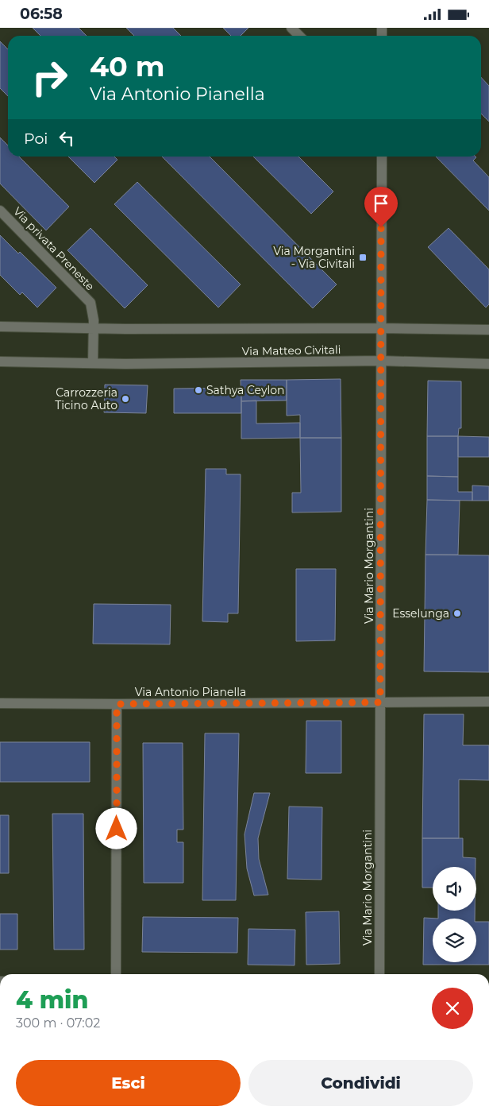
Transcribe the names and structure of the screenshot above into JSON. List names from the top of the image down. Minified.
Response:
{"streets":{"street":["Via privata Preneste","Via Matteo Civitali","Via Mario Morgantini","Via Antonio Pianella"]},"crossings":[["Via privata Preneste","Via Matteo Civitali"],["Via Matteo Civitali","Via Mario Morgantini"],["Via Mario Morgantini","Via Antonio Pianella"]],"places":{"transit":["Via Morgantini - Via Civitali"],"other":["Sathya Ceylon","Carrozzeria Ticino Auto","Esselunga"]},"page":{"status":"06:58","turn":["40 m","Via Antonio Pianella"],"then":"Poi","heading":["4 min","300 m · 07:02"],"buttons":["Esci","Condividi"]}}
